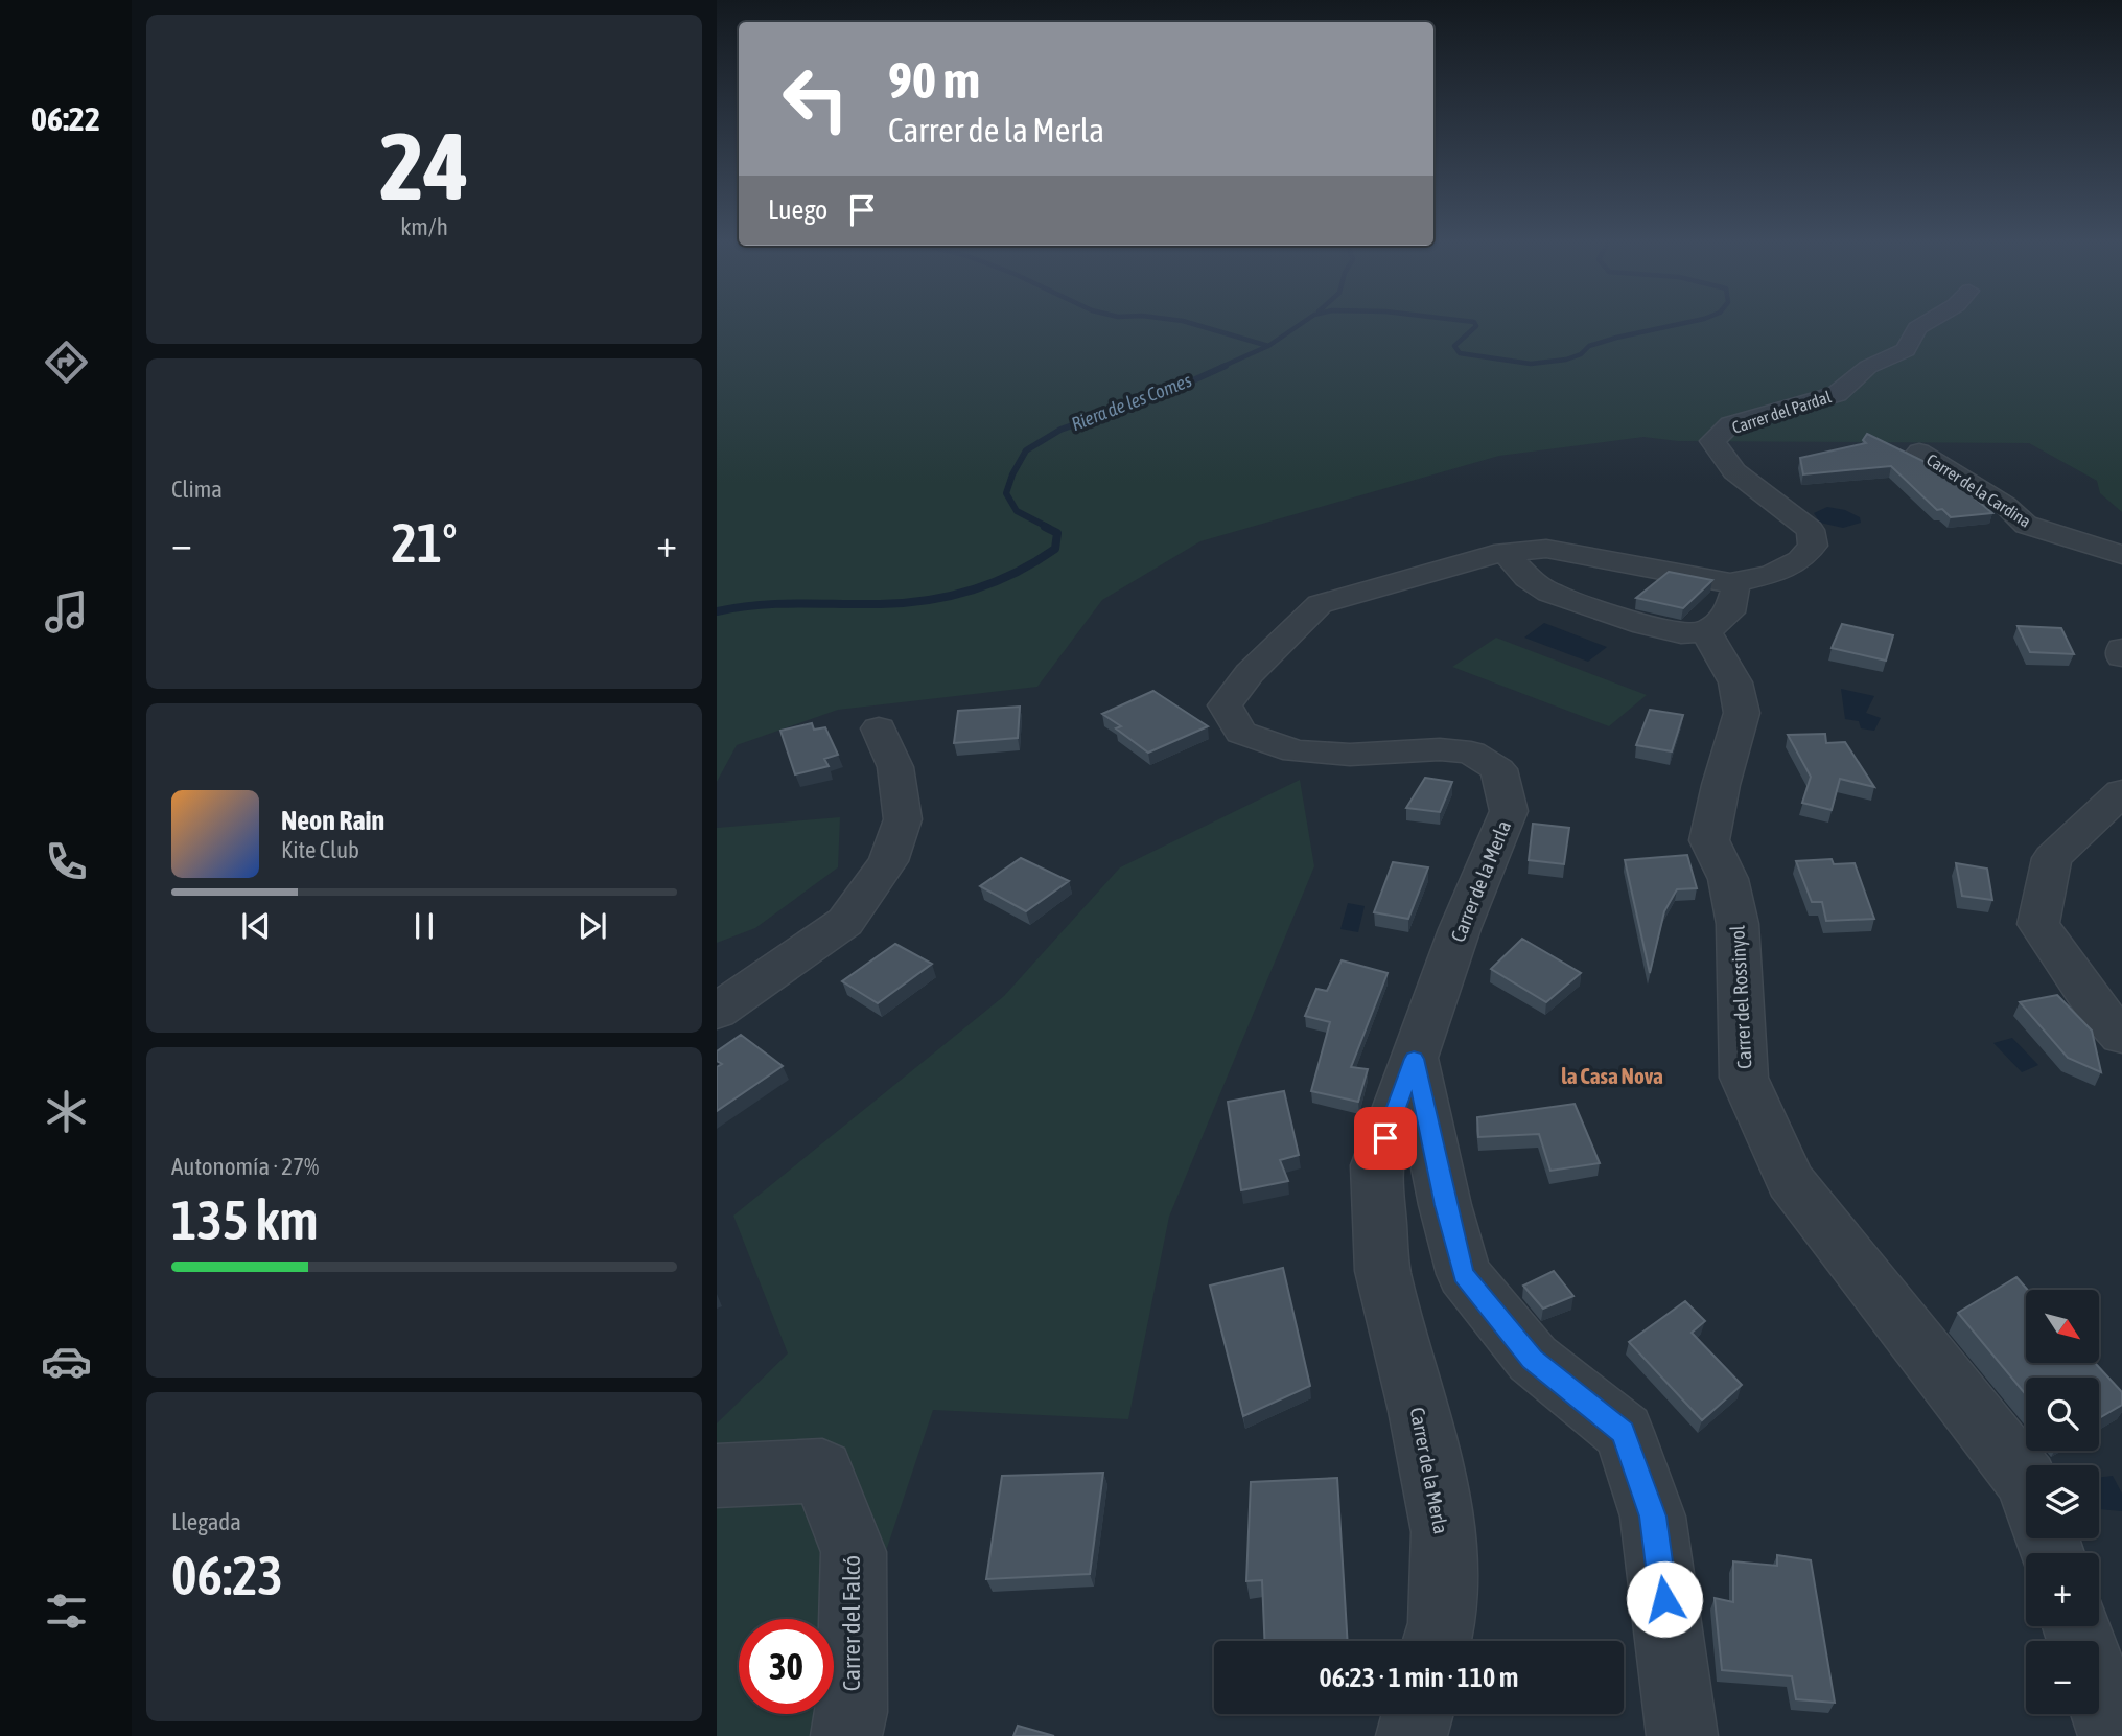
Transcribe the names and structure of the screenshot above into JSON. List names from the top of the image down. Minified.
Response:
{"streets":{"street":["Carrer del Pardal","Carrer de la Cardina","Carrer de la Merla","Carrer del Rossinyol","Carrer del Falcó"]},"crossings":[["Carrer del Pardal","Carrer de la Merla"]],"districts":["la Casa Nova"],"water":["Riera de les Comes"],"north":"bottom right","page":{"tabs":"06:22","tile":[["24","km/h"],"Clima",["Autonomía · 27%","135 km"],["Llegada","06:23"]],"turn":["90 m","Carrer de la Merla"],"then":"Luego","heat":["−","21°","+"],"song":["Neon Rain","Kite Club"],"map_buttons":["+","−"],"limit":"30","trip":"06:23 · 1 min · 110 m"}}
